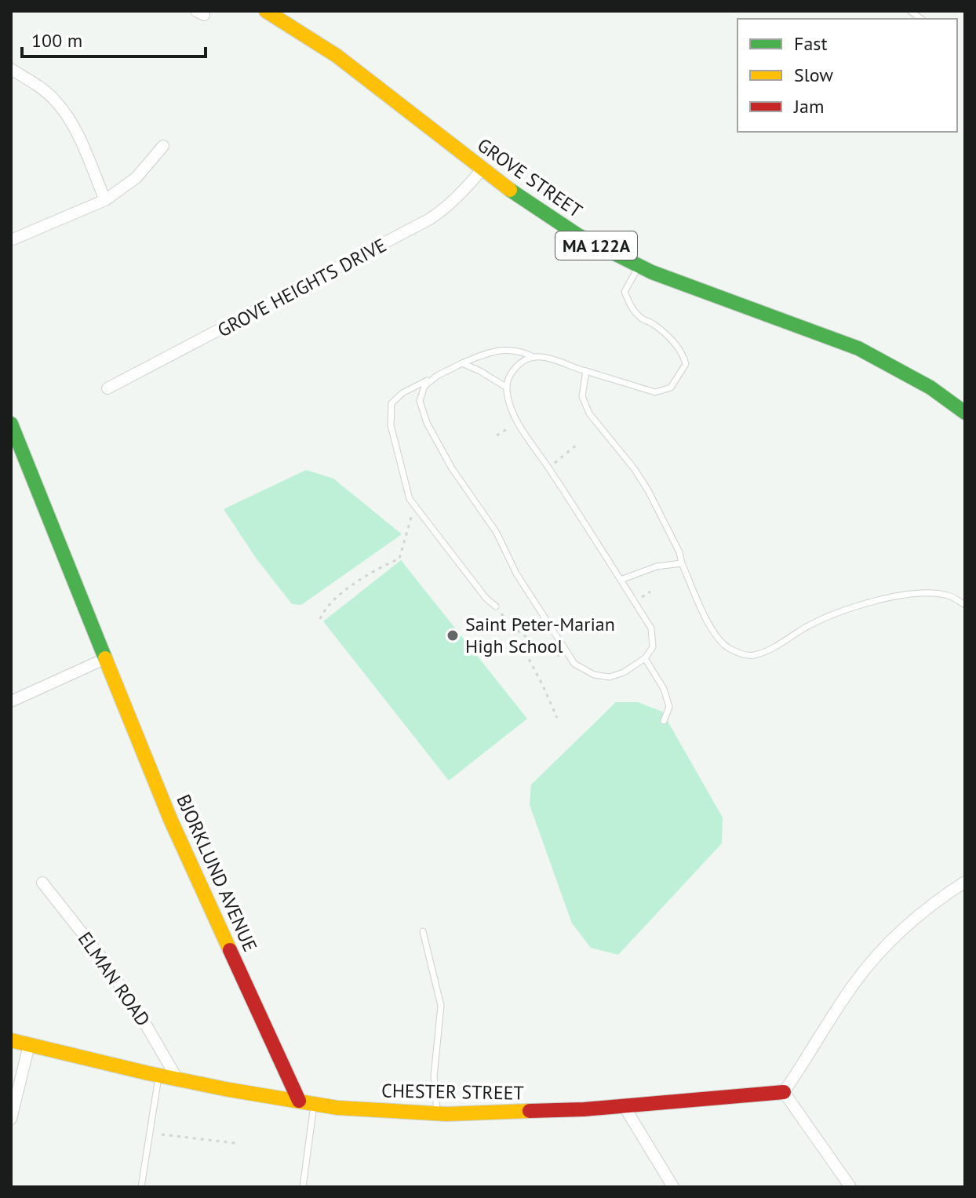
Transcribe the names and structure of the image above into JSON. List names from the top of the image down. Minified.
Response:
{"streets":{"street":["GROVE STREET","MA 122A","GROVE HEIGHTS DRIVE","BJORKLUND AVENUE","ELMAN ROAD","CHESTER STREET"]},"crossings":[["GROVE STREET","GROVE HEIGHTS DRIVE"],["BJORKLUND AVENUE","CHESTER STREET"],["ELMAN ROAD","CHESTER STREET"]],"places":["Saint Peter-Marian High School"],"legend":["Fast","Slow","Jam"],"scale_bar":"100 m"}
